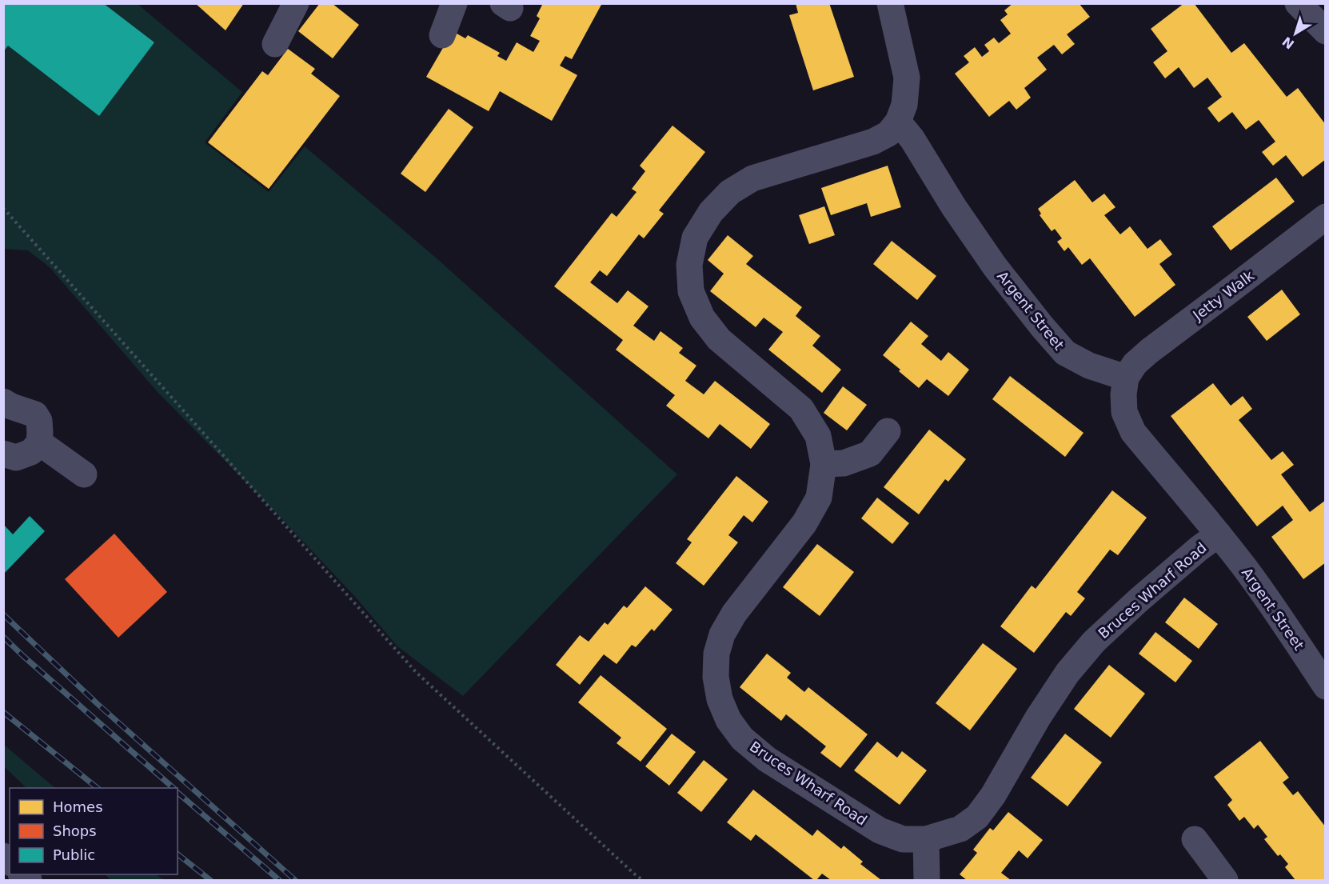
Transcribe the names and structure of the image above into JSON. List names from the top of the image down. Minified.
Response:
{"streets":{"street":["Jetty Walk","Argent Street","Bruces Wharf Road"]},"crossings":[["Jetty Walk","Argent Street"],["Argent Street","Bruces Wharf Road"]],"legend":["Homes","Shops","Public"],"north":"bottom left"}
